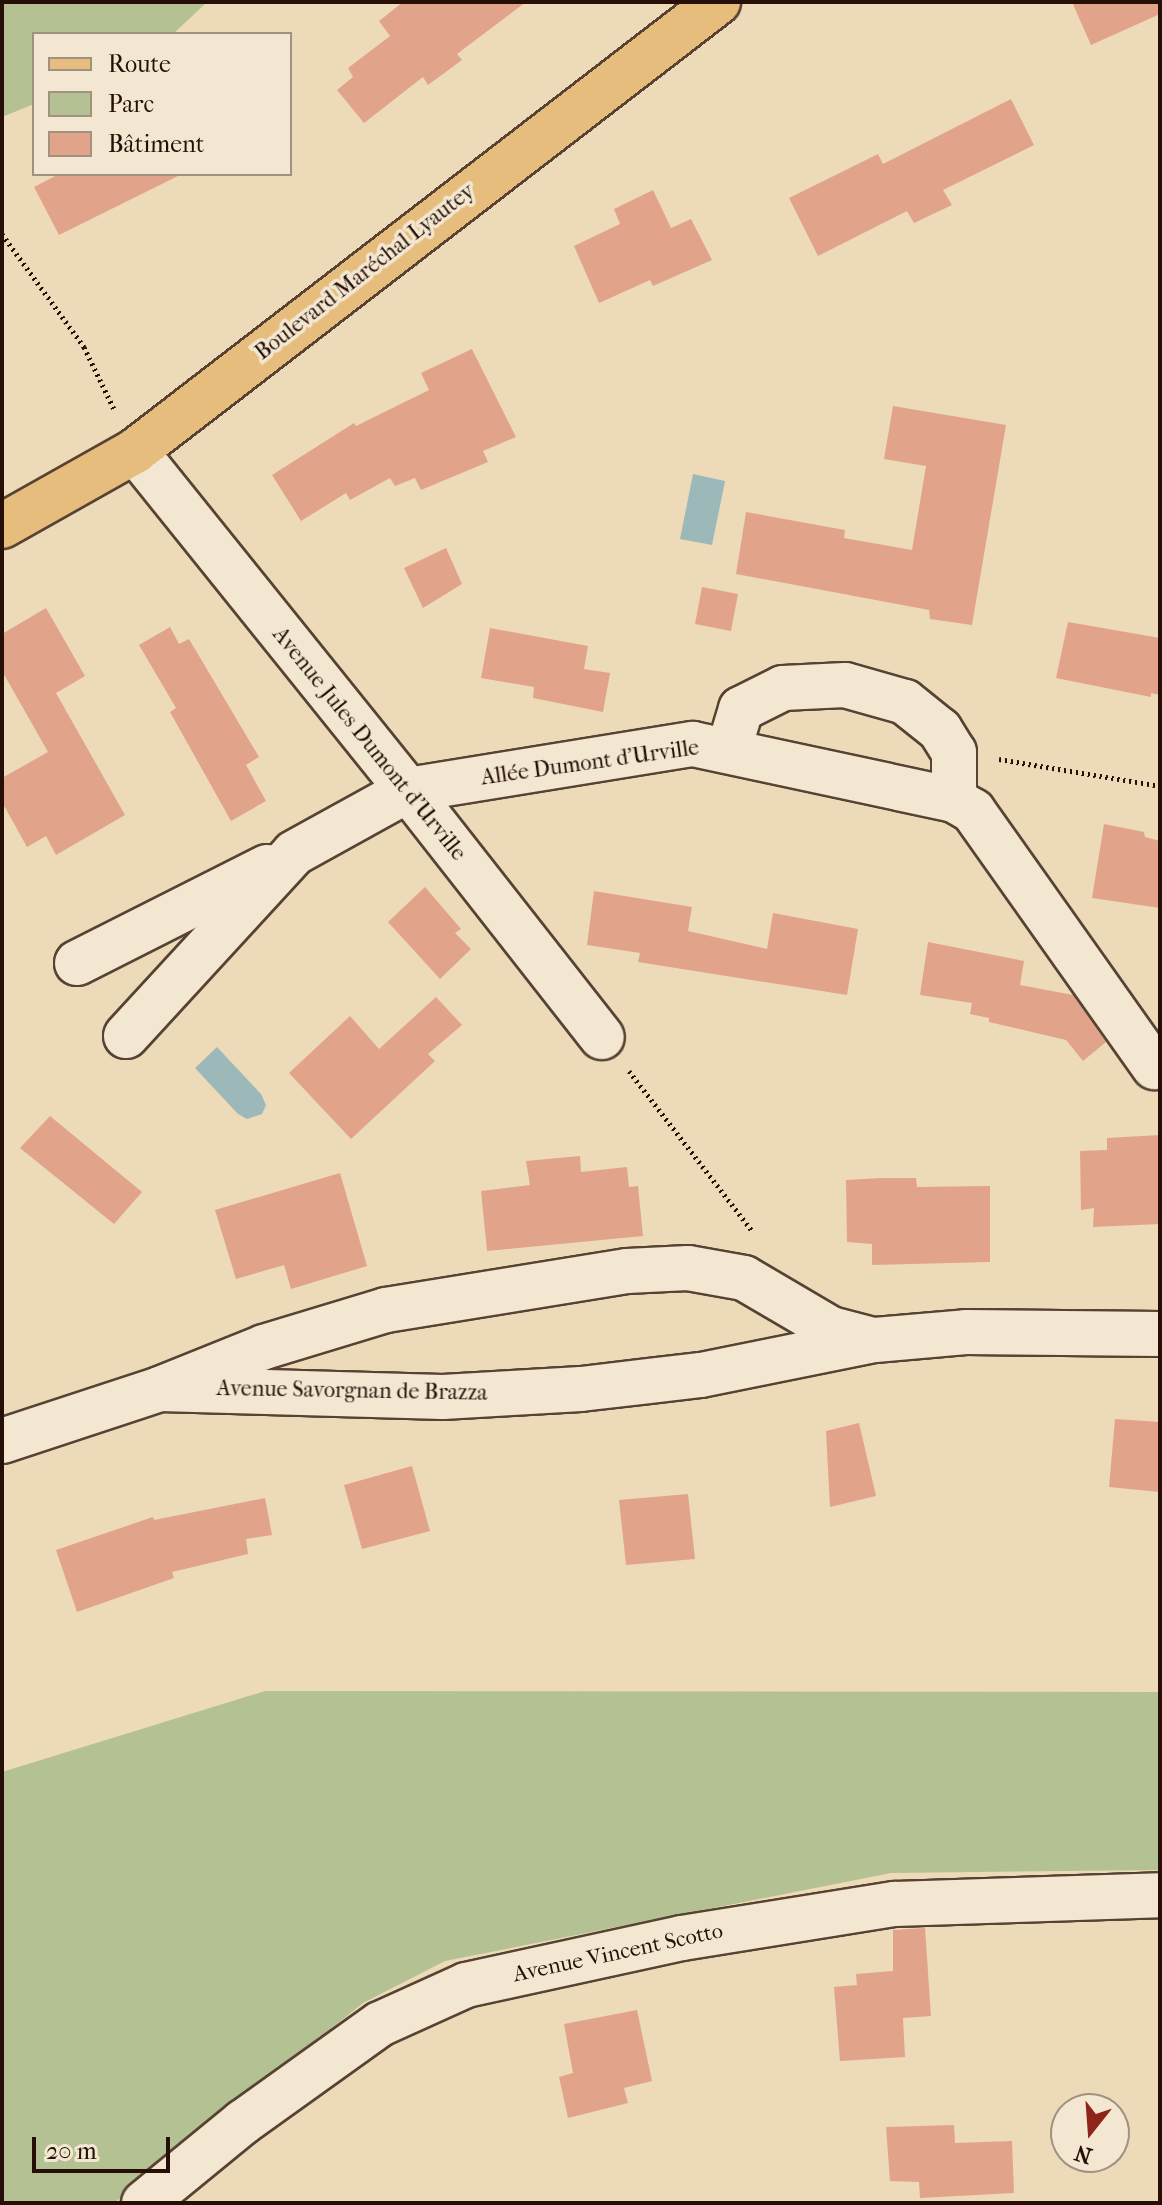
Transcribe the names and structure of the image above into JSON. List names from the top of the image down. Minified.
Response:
{"streets":{"main road":["Boulevard Maréchal Lyautey"],"street":["Avenue Jules Dumont d'Urville","Allée Dumont d'Urville","Avenue Savorgnan de Brazza","Avenue Vincent Scotto"]},"crossings":[["Boulevard Maréchal Lyautey","Avenue Jules Dumont d'Urville"],["Avenue Jules Dumont d'Urville","Allée Dumont d'Urville"]],"legend":["Route","Parc","Bâtiment"],"scale_bar":"20 m","north":"bottom"}
